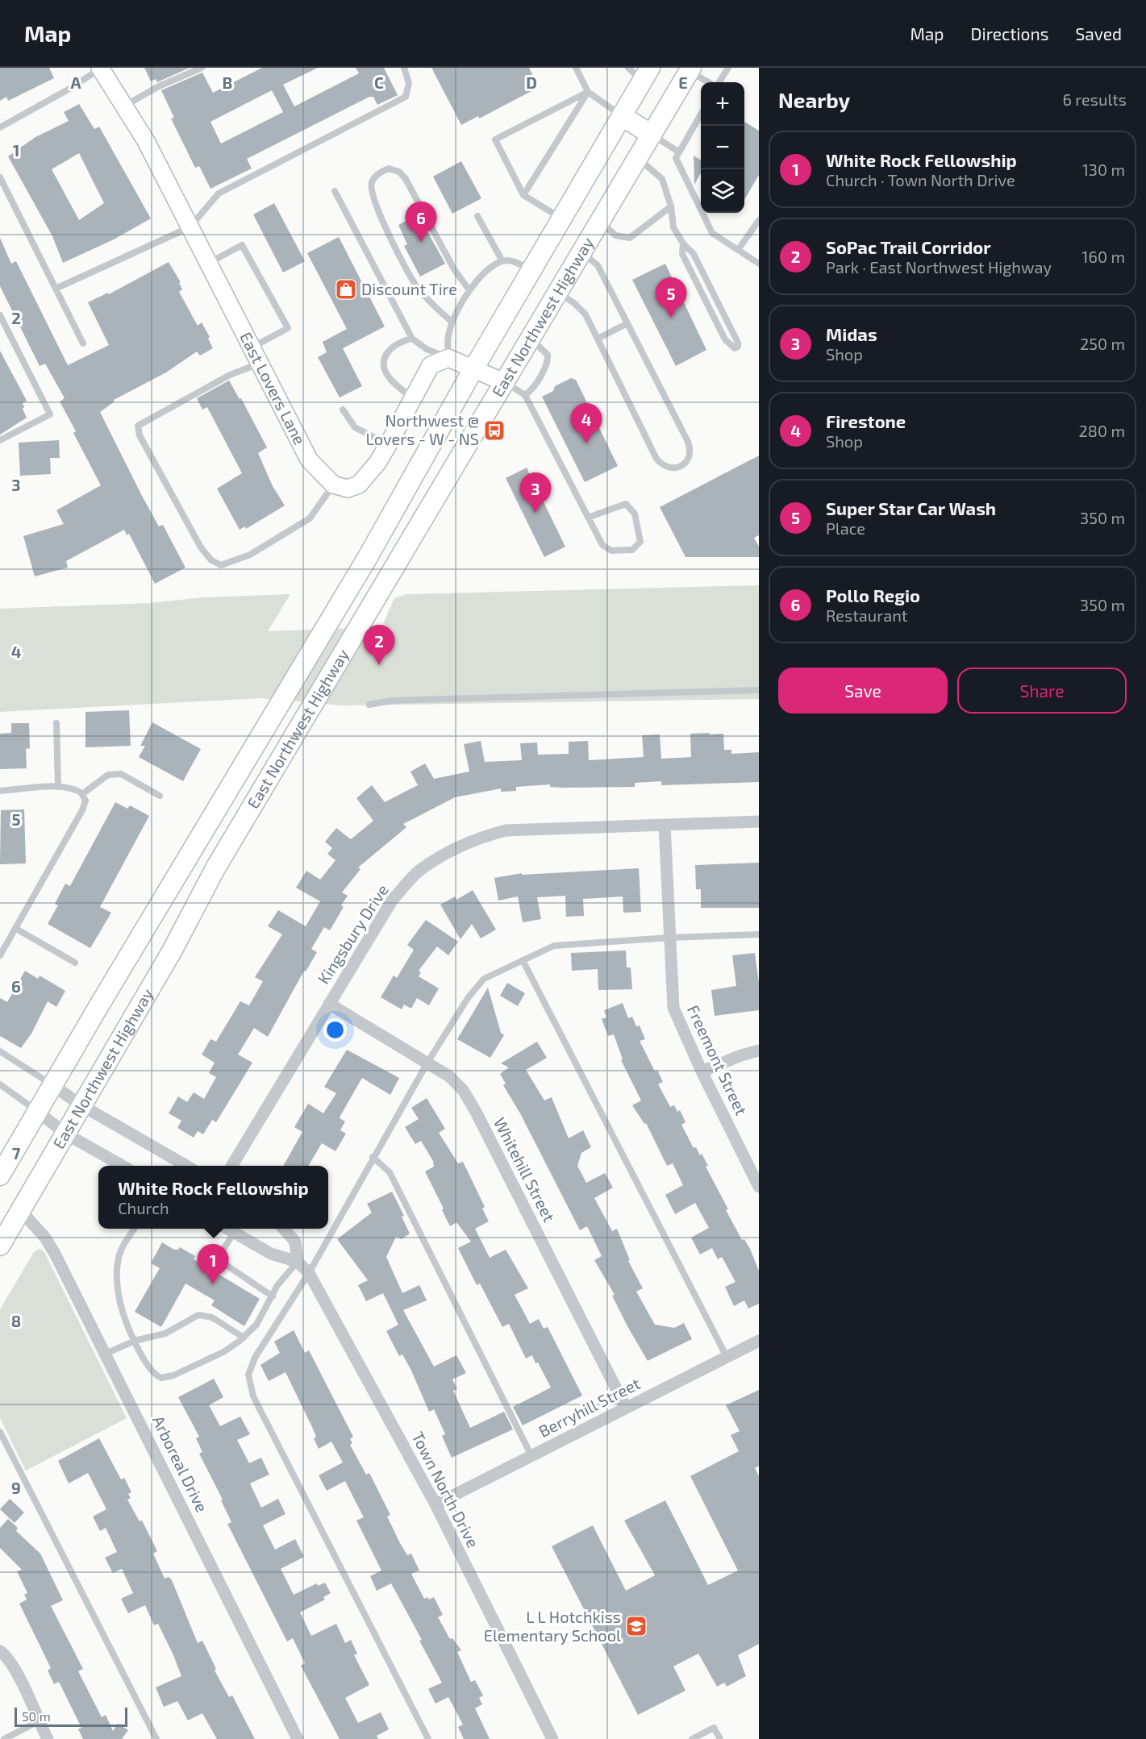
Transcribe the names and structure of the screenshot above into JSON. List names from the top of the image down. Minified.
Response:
{"streets":{"main road":["East Northwest Highway"],"street":["East Lovers Lane","Kingsbury Drive","Freemont Street","Whitehill Street","Berryhill Street","Arboreal Drive","Town North Drive"]},"crossings":[["East Northwest Highway","Arboreal Drive"],["Kingsbury Drive","Freemont Street"],["Kingsbury Drive","Whitehill Street"],["Whitehill Street","Berryhill Street"],["Berryhill Street","Town North Drive"]],"places":{"shop":["Discount Tire"],"bus stop":["Northwest @ Lovers - W - NS"],"school or university":["L L Hotchkiss Elementary School"]},"scale_bar":"50 m","page":{"header":"Map","nav":["Map","Directions","Saved"],"heading":["Nearby","6 results"],"map_buttons":["+","−"],"list":[{"mark":"1","name":"White Rock Fellowship","note":"Church · Town North Drive","value":"130 m"},{"mark":"2","name":"SoPac Trail Corridor","note":"Park · East Northwest Highway","value":"160 m"},{"mark":"3","name":"Midas","note":"Shop","value":"250 m"},{"mark":"4","name":"Firestone","note":"Shop","value":"280 m"},{"mark":"5","name":"Super Star Car Wash","note":"Place","value":"350 m"},{"mark":"6","name":"Pollo Regio","note":"Restaurant","value":"350 m"}],"pins":["6","5","4","3","2","1"],"buttons":["Save","Share"],"popup":["White Rock Fellowship","Church"],"scale":"50 m"},"grid":{"columns":["A","B","C","D","E"],"rows":["1","2","3","4","5","6","7","8","9"]}}
